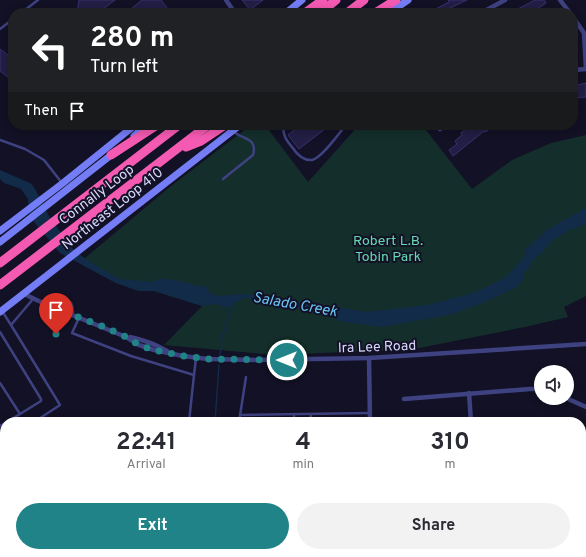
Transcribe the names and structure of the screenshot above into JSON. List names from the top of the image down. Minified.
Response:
{"streets":{"highway":["Connally Loop"],"main road":["Northeast Loop 410"],"street":["Ira Lee Road"]},"crossings":[["Northeast Loop 410","Ira Lee Road"]],"water":["Salado Creek"],"parks":["Robert L.B. Tobin Park"],"page":{"turn":["280 m","Turn left"],"then":"Then","eta":["22:41","Arrival","4","min","310","m"],"buttons":["Exit","Share"]}}
